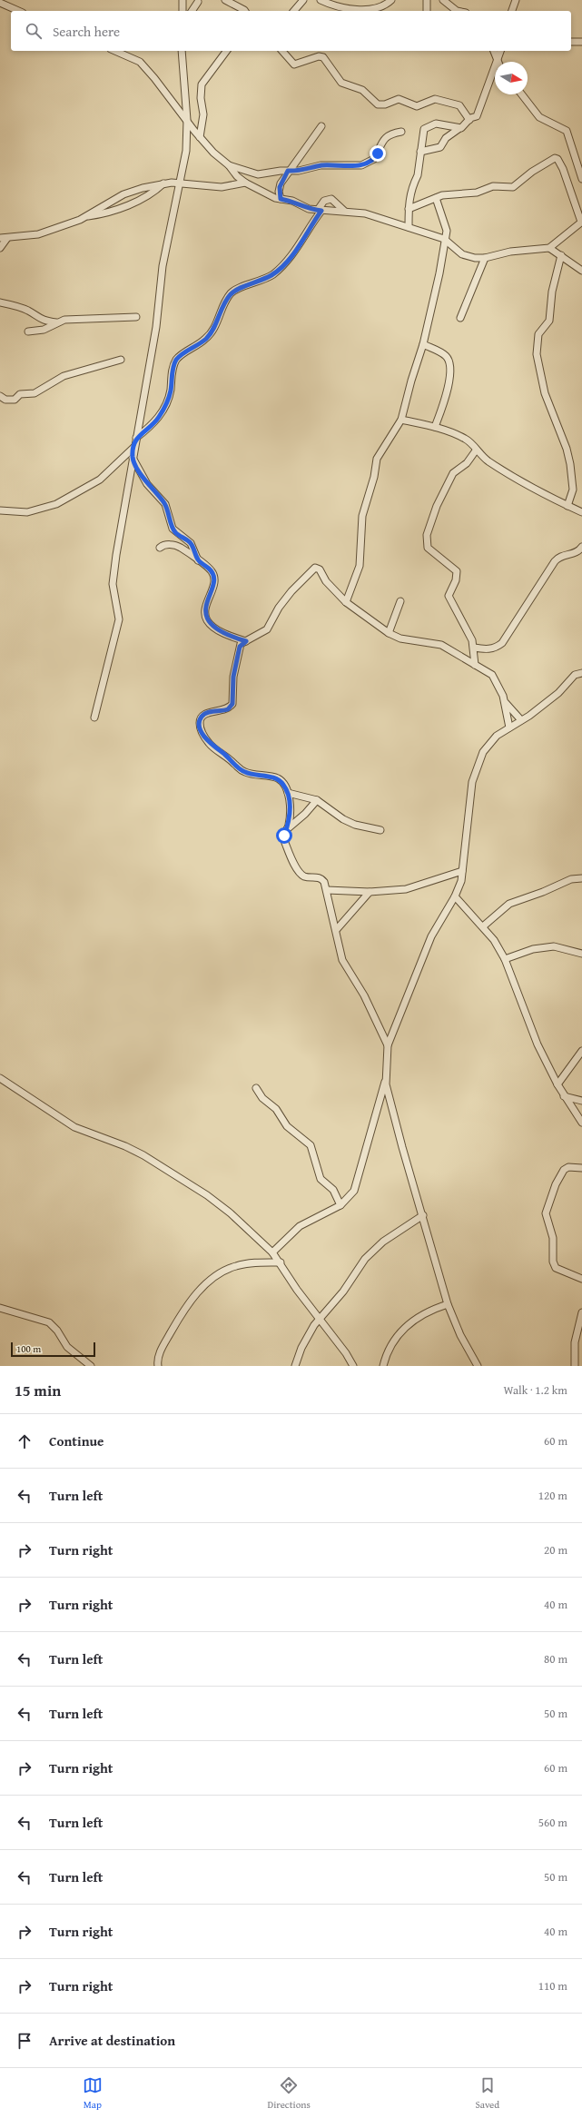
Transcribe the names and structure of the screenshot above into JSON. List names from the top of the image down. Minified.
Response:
{"scale_bar":"100 m","north":"right","page":{"search":"Search here","scale":"100 m","heading":["15 min","Walk · 1.2 km"],"list":[["Continue","60 m"],["Turn left","120 m"],["Turn right","20 m"],["Turn right","40 m"],["Turn left","80 m"],["Turn left","50 m"],["Turn right","60 m"],["Turn left","560 m"],["Turn left","50 m"],["Turn right","40 m"],["Turn right","110 m"],"Arrive at destination"],"nav":["Map","Directions","Saved"]}}
